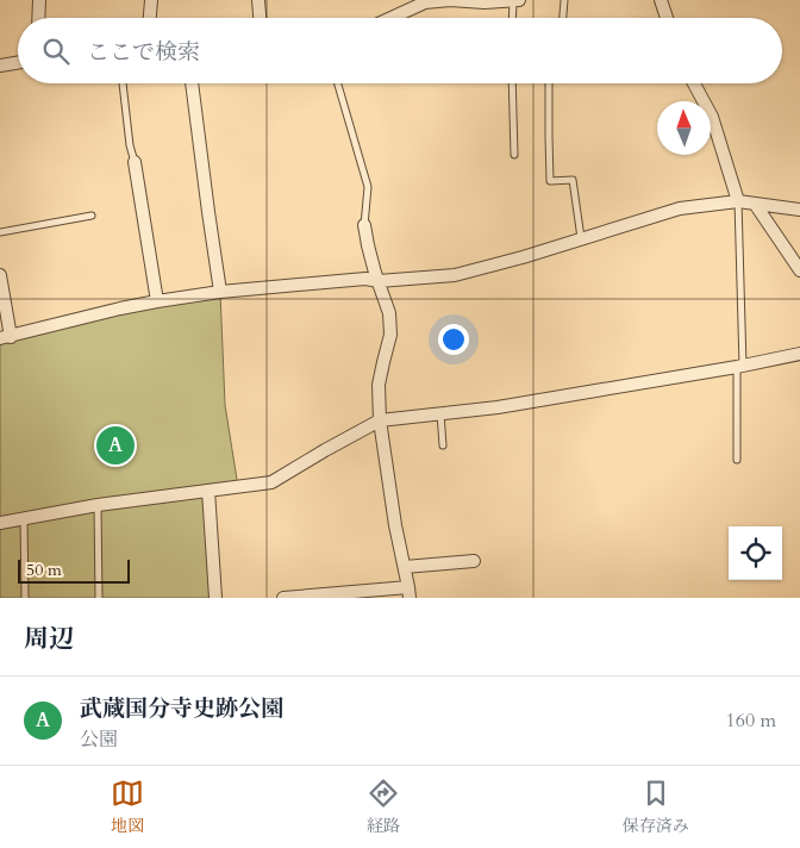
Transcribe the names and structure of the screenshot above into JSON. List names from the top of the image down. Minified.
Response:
{"scale_bar":"50 m","north":"top","page":{"search":"ここで検索","pins":"A","scale":"50 m","heading":"周辺","list":[{"mark":"A","name":"武蔵国分寺史跡公園","note":"公園","value":"160 m"}],"nav":["地図","経路","保存済み"]}}
